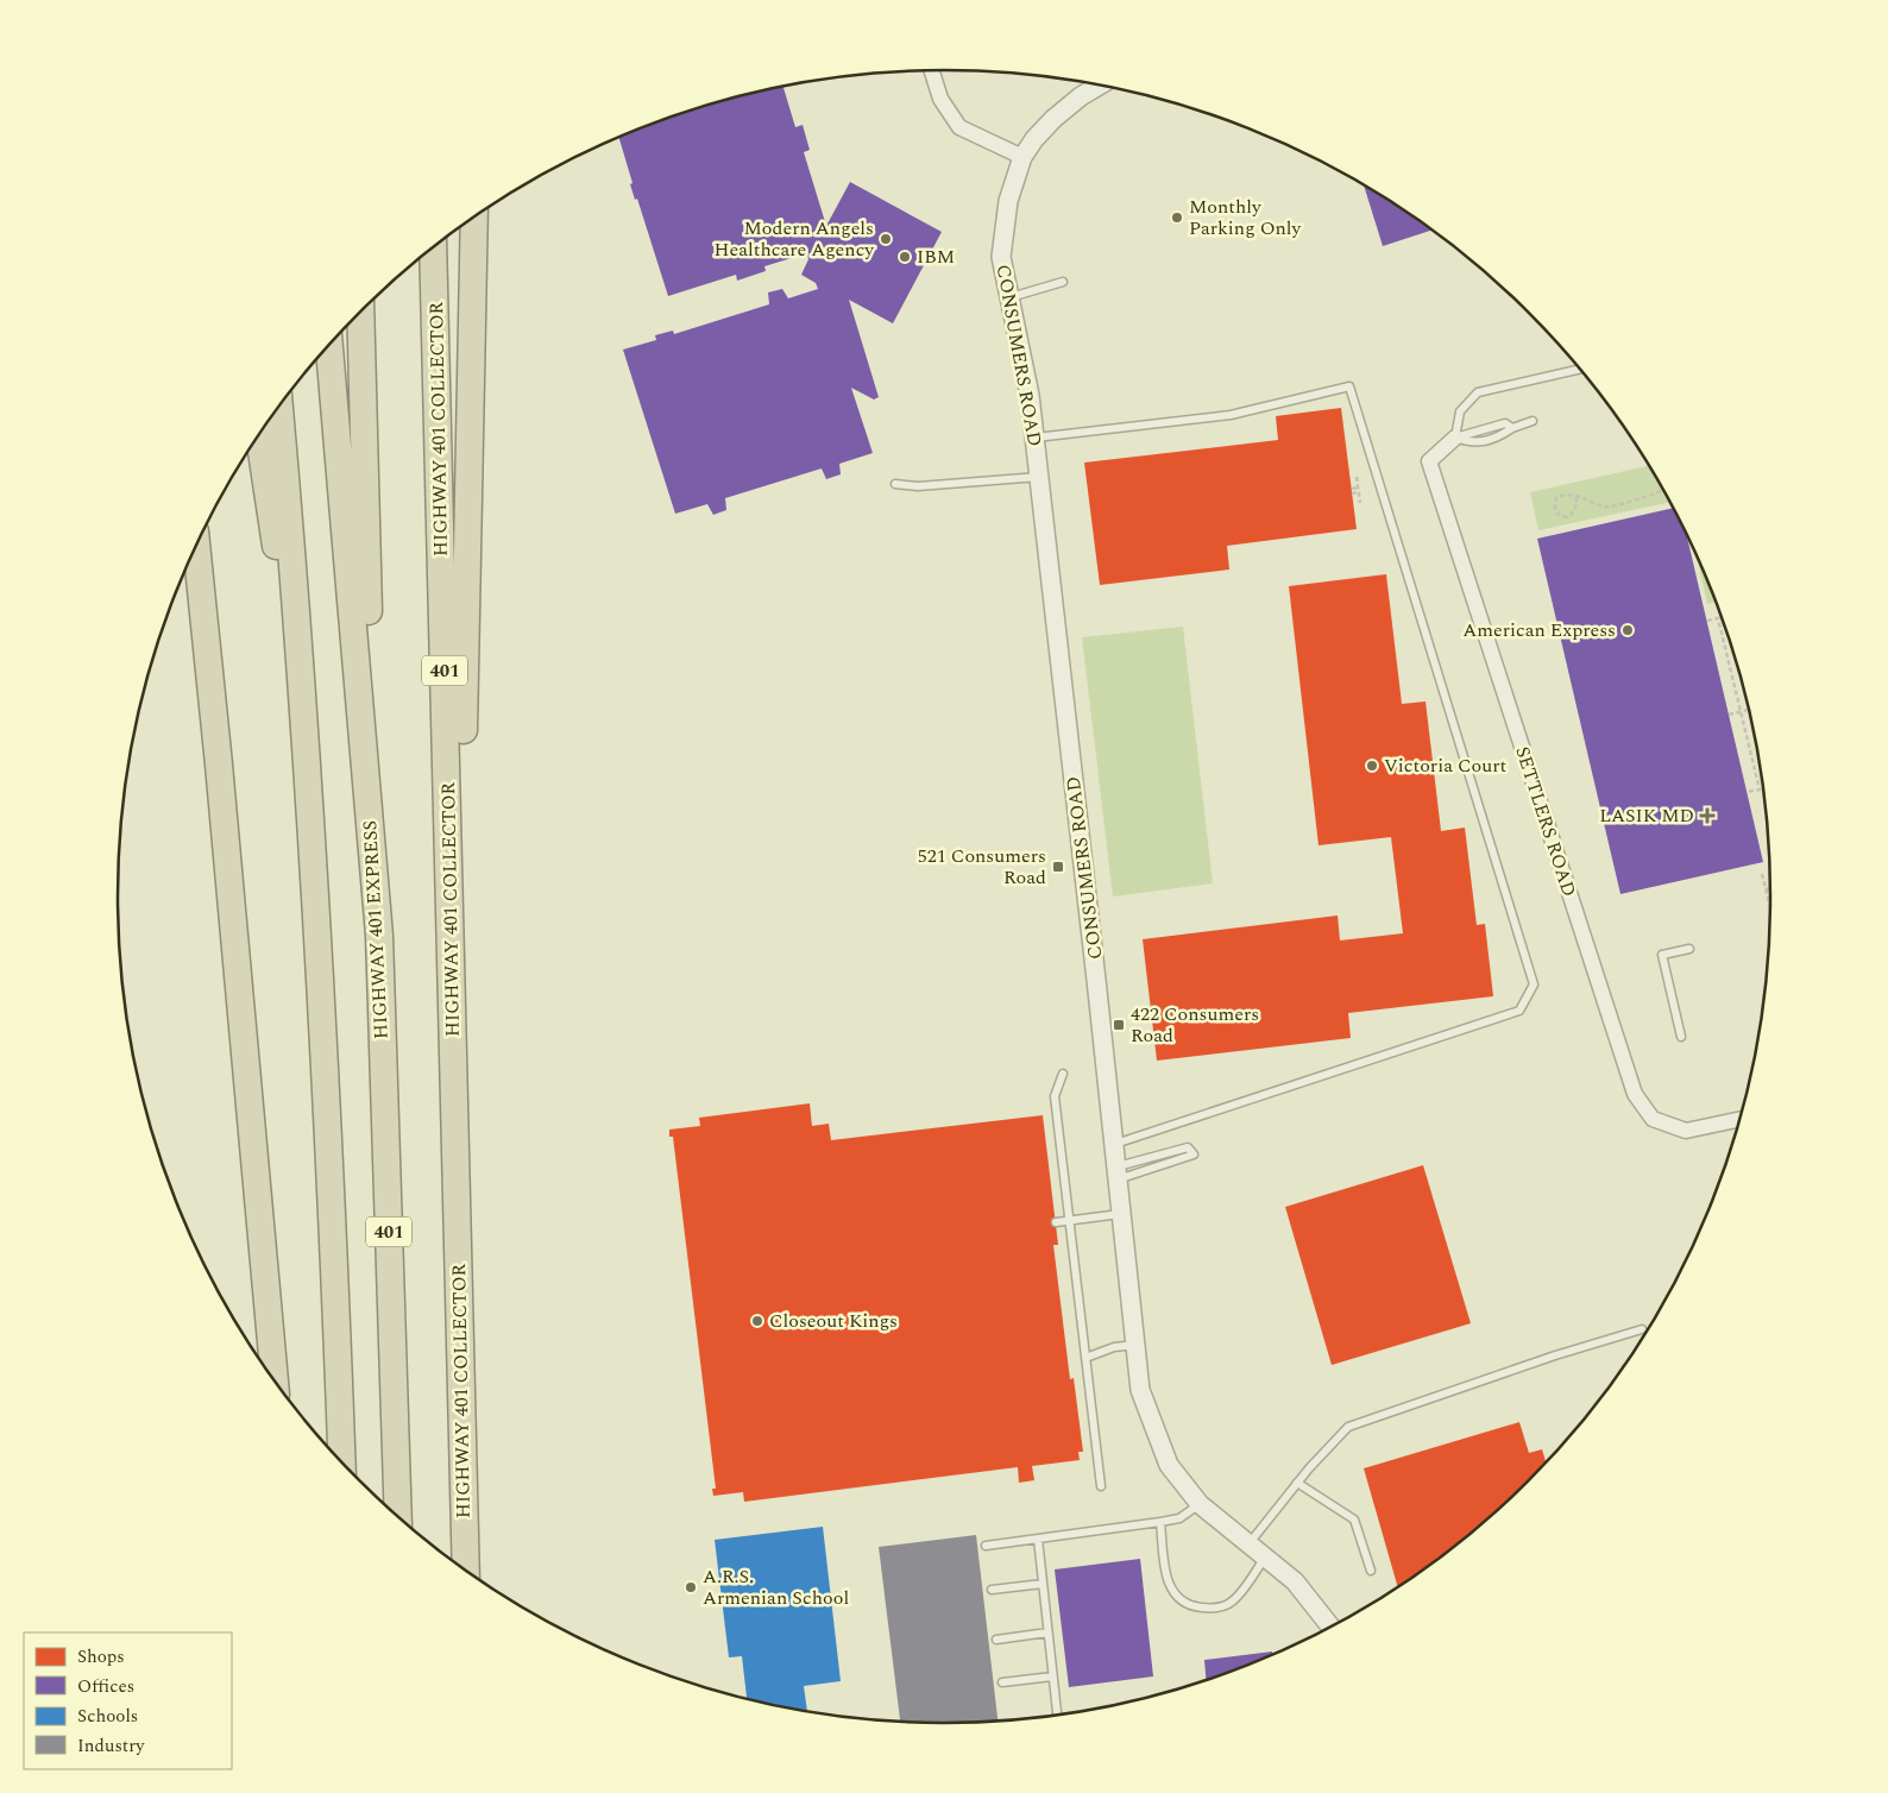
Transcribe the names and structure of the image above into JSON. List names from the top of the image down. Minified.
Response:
{"streets":{"highway":["HIGHWAY 401 COLLECTOR","401","HIGHWAY 401 EXPRESS"],"street":["CONSUMERS ROAD","SETTLERS ROAD"]},"places":{"other":["Monthly Parking Only","Modern Angels Healthcare Agency","IBM","American Express","Victoria Court","Closeout Kings","A.R.S. Armenian School"],"health":["LASIK MD"],"transit":["521 Consumers Road","422 Consumers Road"]},"legend":["Shops","Offices","Schools","Industry"]}
